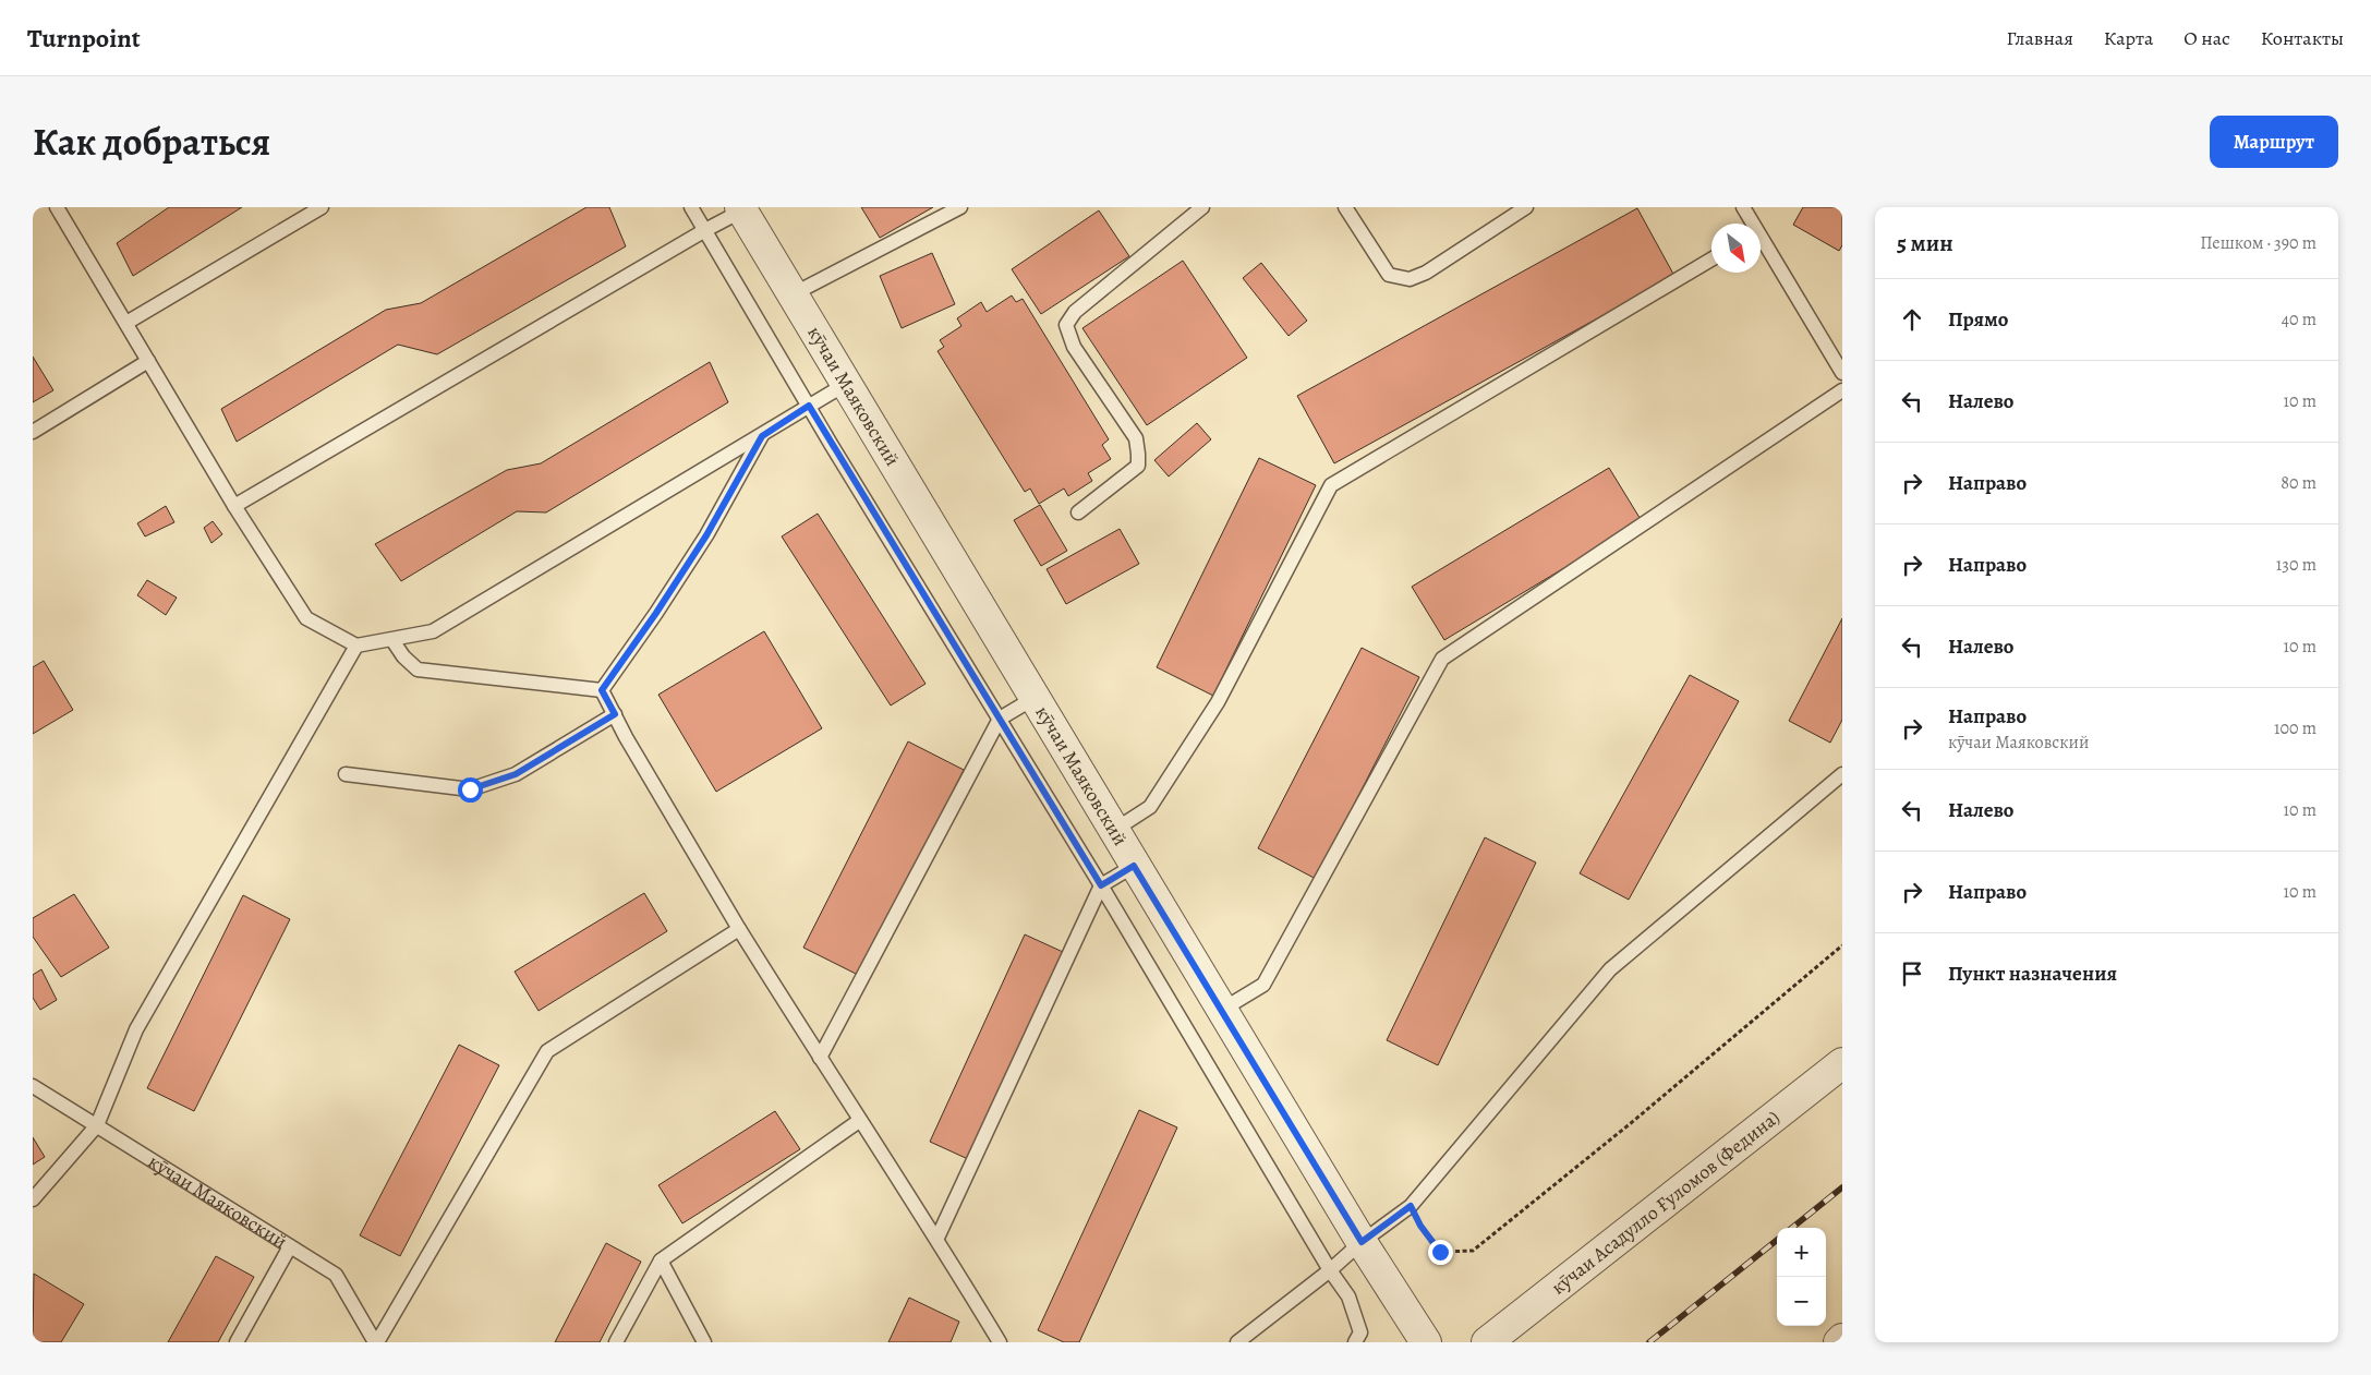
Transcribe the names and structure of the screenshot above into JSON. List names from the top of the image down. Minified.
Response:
{"streets":{"street":["кӯчаи Маяковский","кӯчаи Асадулло Ғуломов (Федина)"]},"north":"bottom right","page":{"header":"Turnpoint","nav":["Главная","Карта","О нас","Контакты"],"title":"Как добраться","buttons":"Маршрут","heading":["5 мин","Пешком · 390 m"],"list":[["Прямо","40 m"],["Налево","10 m"],["Направо","80 m"],["Направо","130 m"],["Налево","10 m"],["Направо","кӯчаи Маяковский","100 m"],["Налево","10 m"],["Направо","10 m"],"Пункт назначения"],"map_buttons":["+","−"]}}
